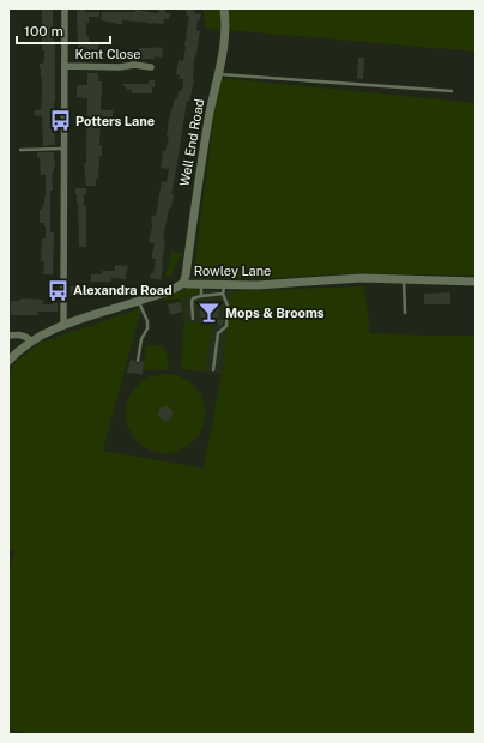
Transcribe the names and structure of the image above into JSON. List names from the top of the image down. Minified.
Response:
{"streets":{"street":["Kent Close","Well End Road","Rowley Lane"]},"crossings":[["Well End Road","Rowley Lane"]],"places":{"bus stop":["Potters Lane","Alexandra Road"],"bar":["Mops & Brooms"]},"scale_bar":"100 m"}
